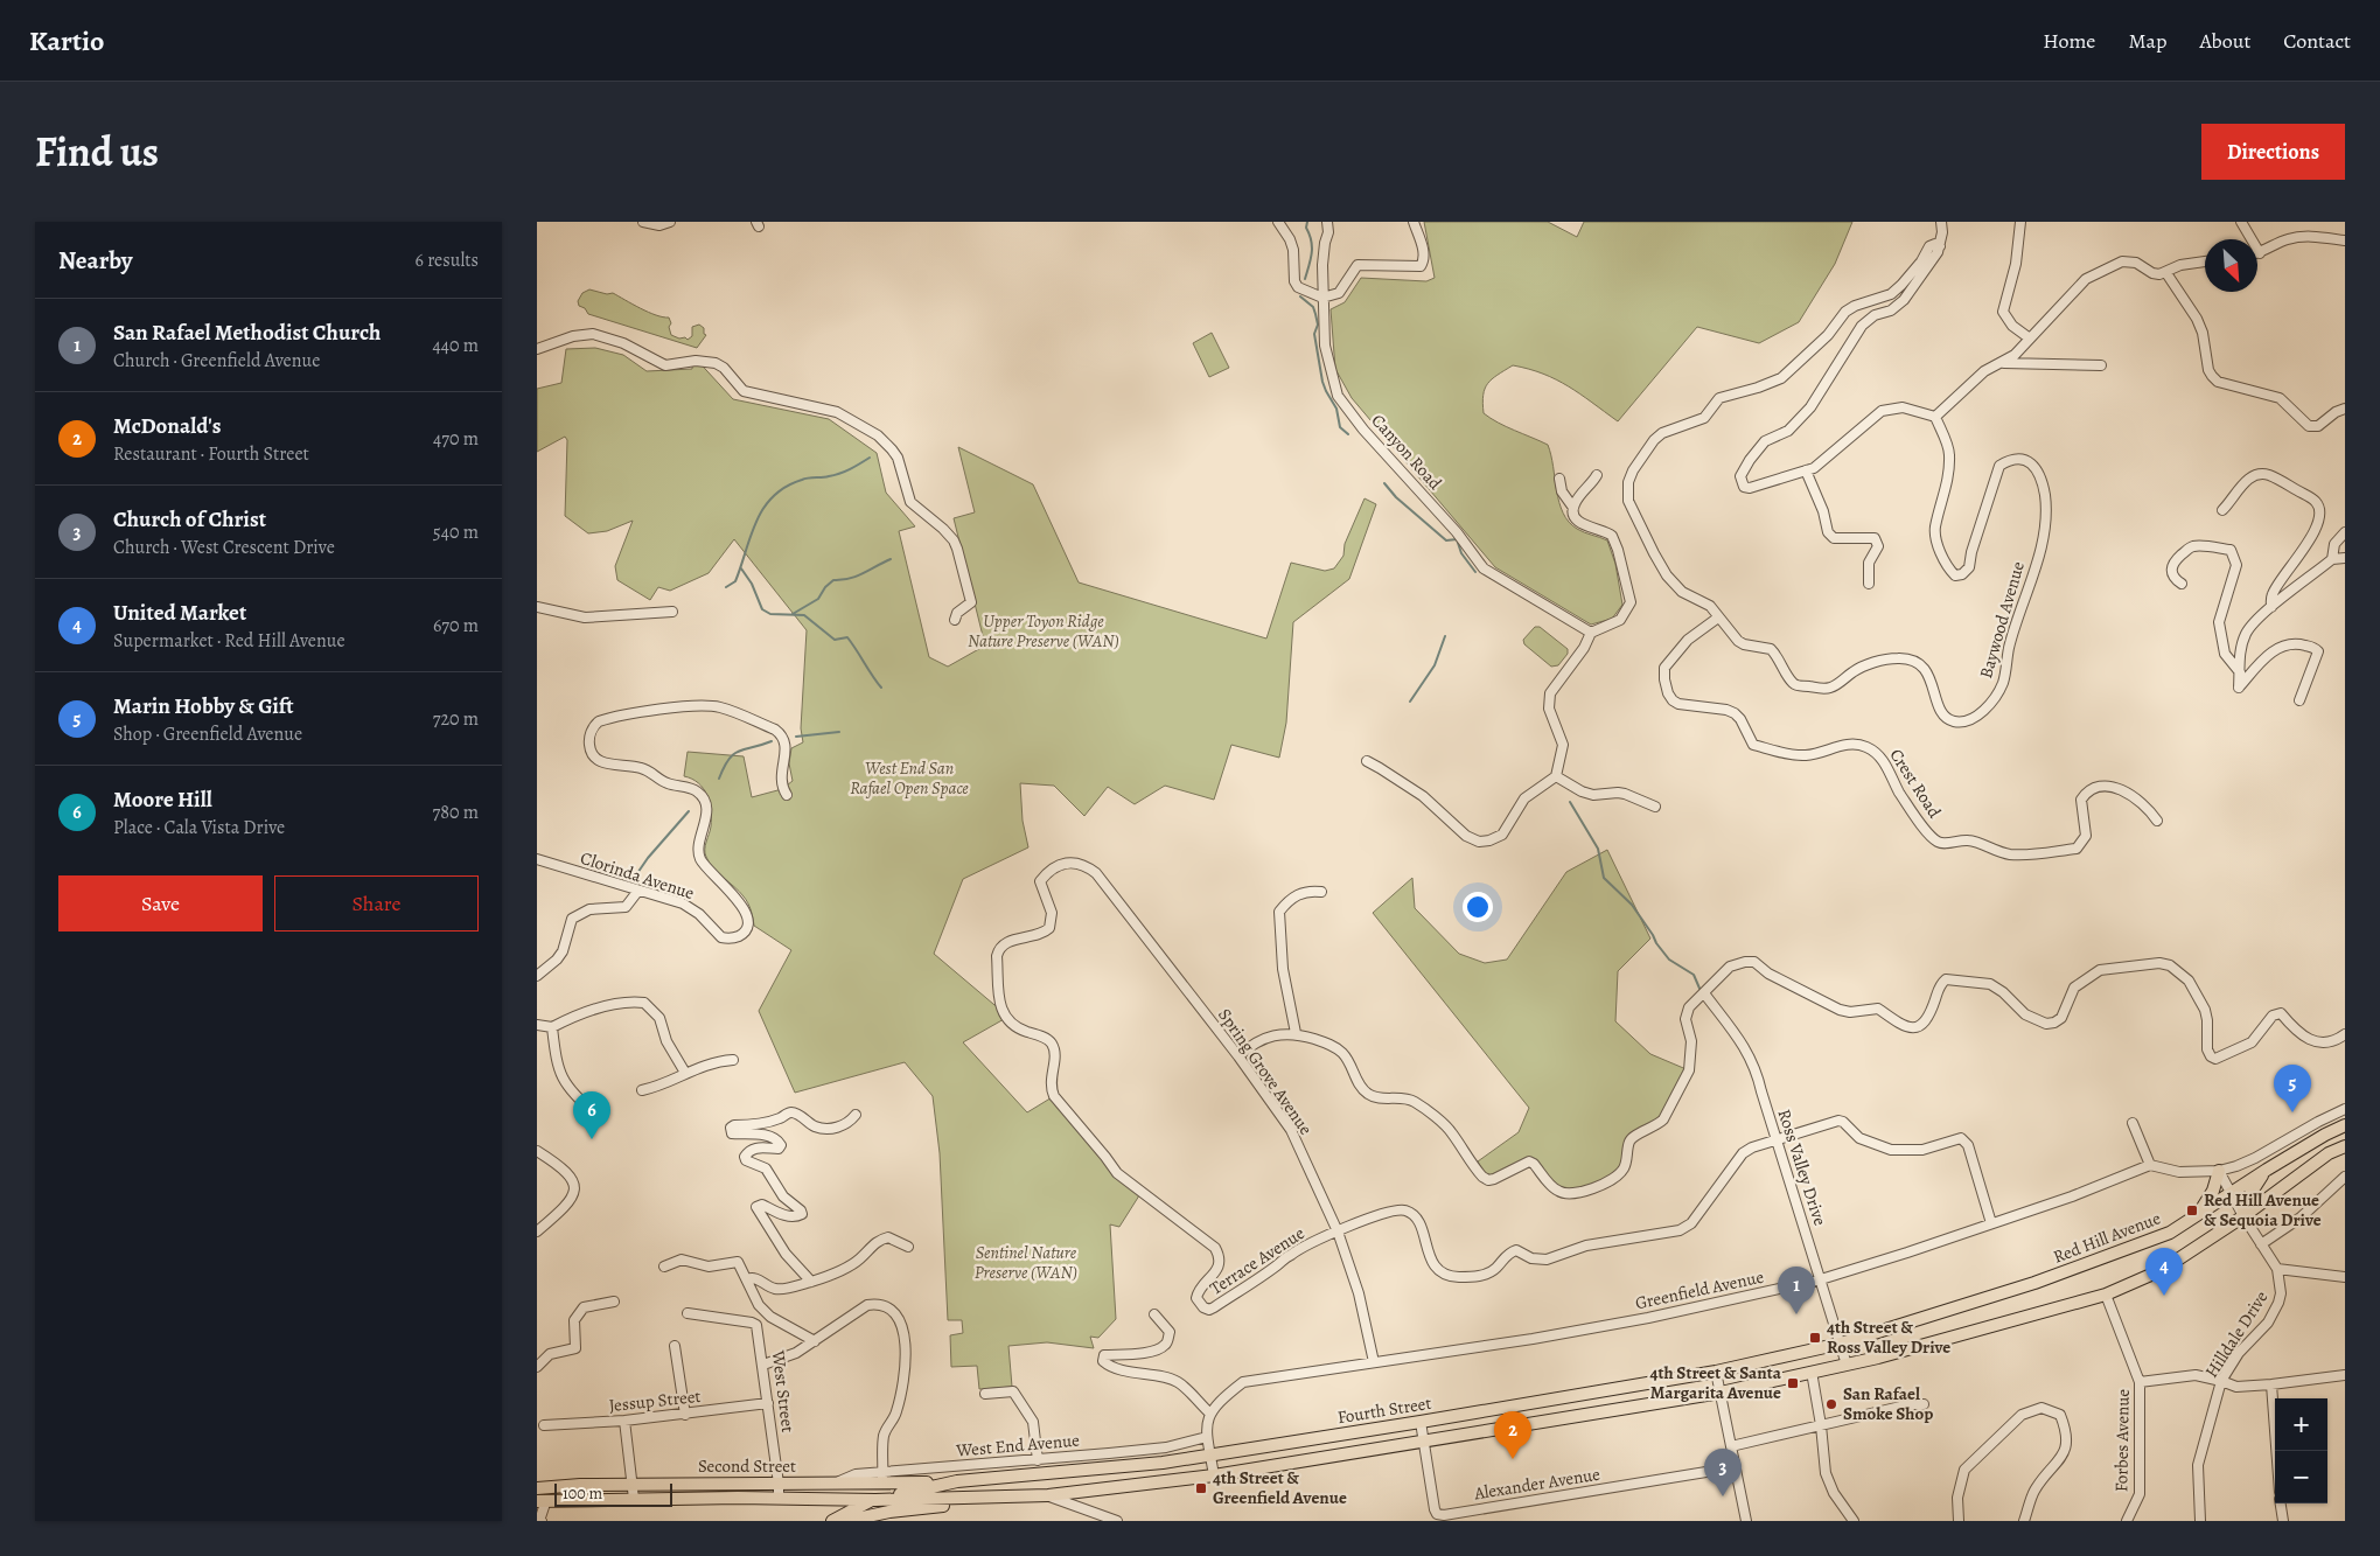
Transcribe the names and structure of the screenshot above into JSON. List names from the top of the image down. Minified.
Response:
{"streets":{"main road":["Red Hill Avenue","Fourth Street","Second Street"],"street":["Canyon Road","Baywood Avenue","Crest Road","Clorinda Avenue","Spring Grove Avenue","Ross Valley Drive","Terrace Avenue","Greenfield Avenue","Hilldale Drive","West Street","Jessup Street","Forbes Avenue","West End Avenue","Alexander Avenue"]},"crossings":[["Baywood Avenue","Crest Road"],["Spring Grove Avenue","Terrace Avenue"],["Spring Grove Avenue","Greenfield Avenue"],["Ross Valley Drive","Terrace Avenue"],["Ross Valley Drive","Greenfield Avenue"],["Ross Valley Drive","Fourth Street"],["Red Hill Avenue","Fourth Street"],["Terrace Avenue","Greenfield Avenue"],["West Street","Jessup Street"],["West Street","Second Street"],["Fourth Street","Forbes Avenue"],["Fourth Street","Second Street"],["Fourth Street","Alexander Avenue"],["West End Avenue","Second Street"]],"parks":["Upper Toyon Ridge Nature Preserve (WAN)","West End San Rafael Open Space","Sentinel Nature Preserve (WAN)"],"places":{"transit":["Red Hill Avenue & Sequoia Drive","4th Street & Ross Valley Drive","4th Street & Santa Margarita Avenue","4th Street & Greenfield Avenue"],"other":["San Rafael Smoke Shop"]},"scale_bar":"100 m","north":"bottom right","page":{"header":"Kartio","nav":["Home","Map","About","Contact"],"title":"Find us","buttons":["Directions",["Save","Share"]],"heading":["Nearby","6 results"],"list":[{"mark":"1","name":"San Rafael Methodist Church","note":"Church · Greenfield Avenue","value":"440 m"},{"mark":"2","name":"McDonald's","note":"Restaurant · Fourth Street","value":"470 m"},{"mark":"3","name":"Church of Christ","note":"Church · West Crescent Drive","value":"540 m"},{"mark":"4","name":"United Market","note":"Supermarket · Red Hill Avenue","value":"670 m"},{"mark":"5","name":"Marin Hobby & Gift","note":"Shop · Greenfield Avenue","value":"720 m"},{"mark":"6","name":"Moore Hill","note":"Place · Cala Vista Drive","value":"780 m"}],"pins":["5","6","4","1","2","3"],"map_buttons":["+","−"],"scale":"100 m"}}
